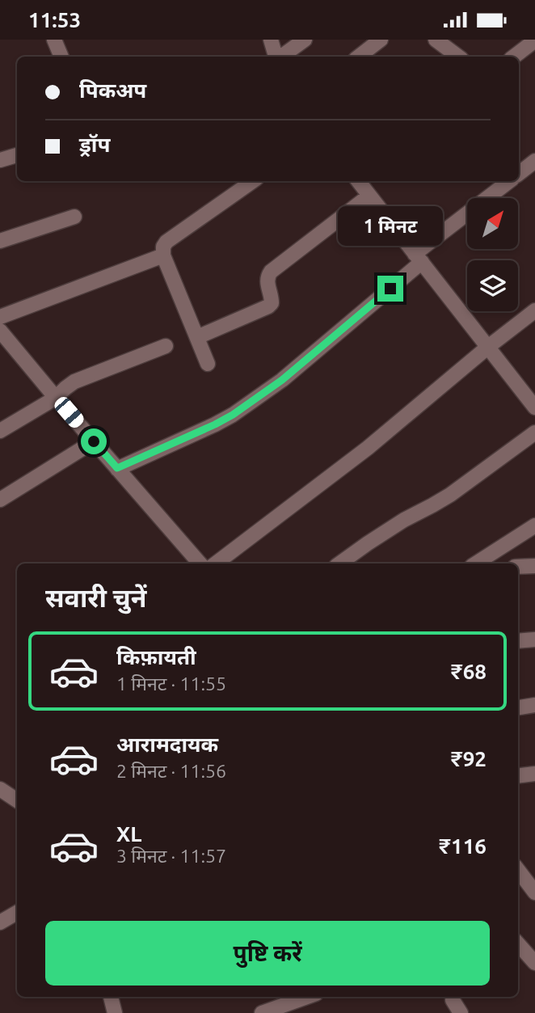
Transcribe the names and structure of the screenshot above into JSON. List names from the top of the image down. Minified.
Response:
{"north":"top right","page":{"status":"11:53","banner":["पिकअप","ड्रॉप"],"bubble":"1 मिनट","heading":"सवारी चुनें","list":[{"name":"किफ़ायती","note":"1 मिनट · 11:55","value":"₹68"},{"name":"आरामदायक","note":"2 मिनट · 11:56","value":"₹92"},{"name":"XL","note":"3 मिनट · 11:57","value":"₹116"}],"buttons":"पुष्टि करें"}}
